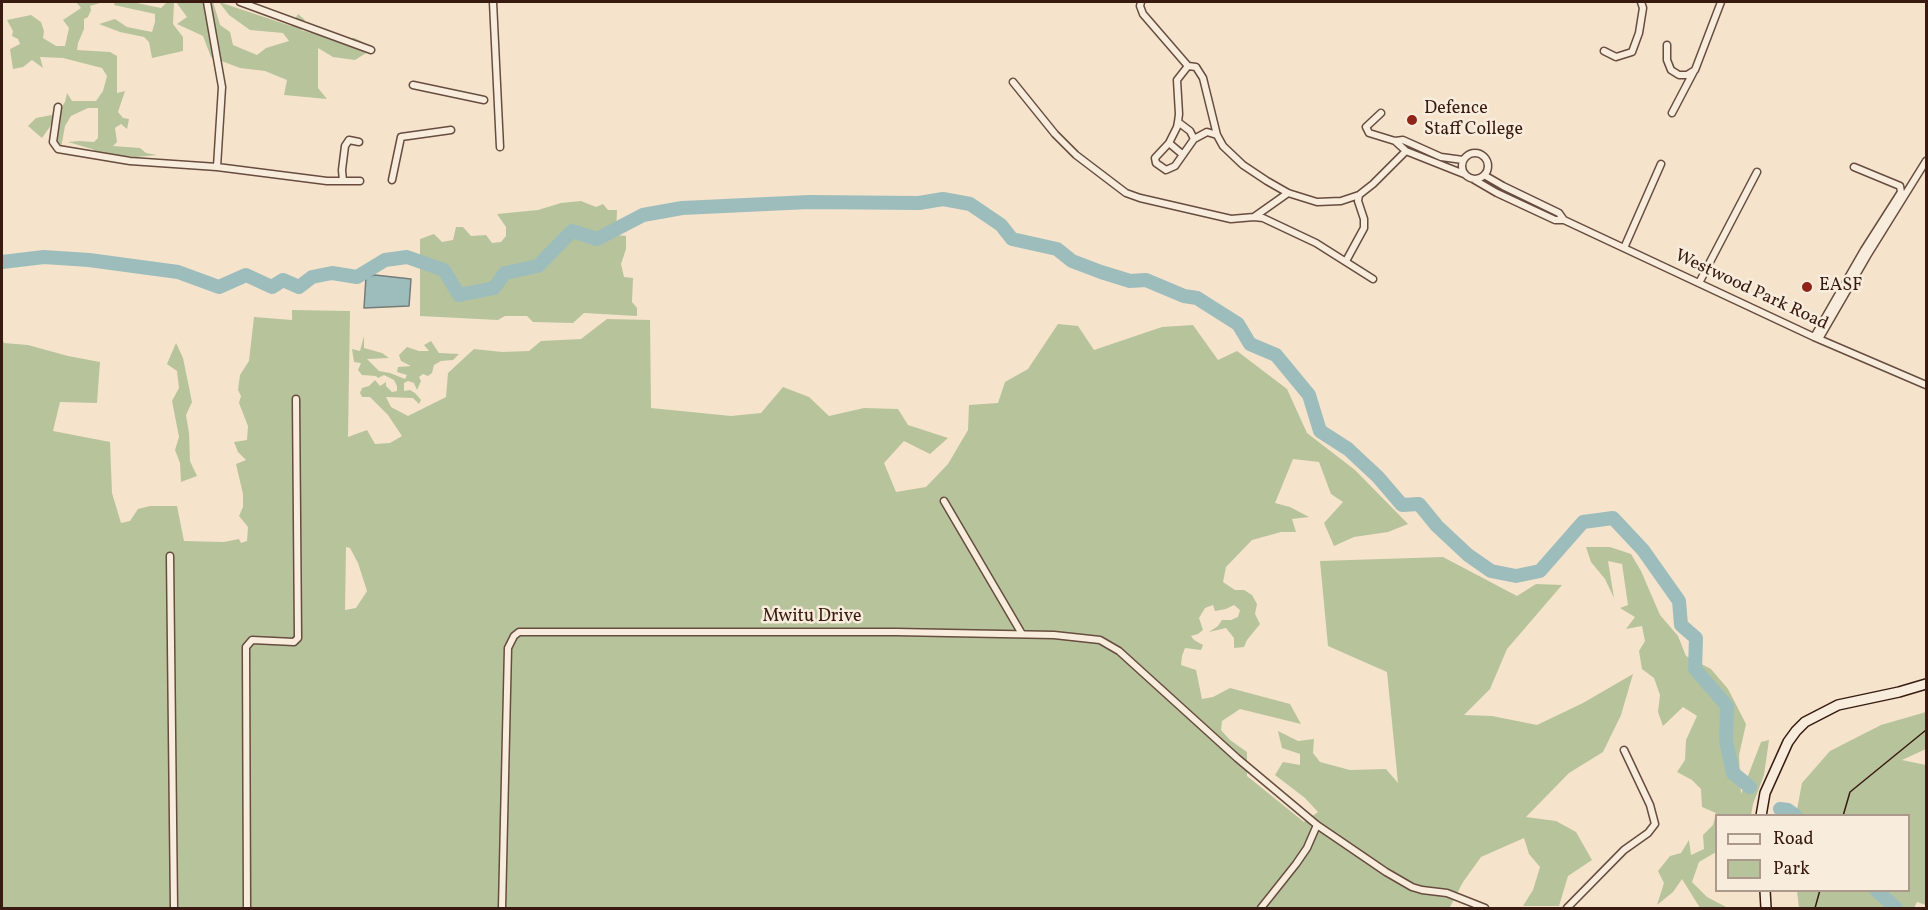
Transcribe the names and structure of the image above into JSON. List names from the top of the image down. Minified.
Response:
{"streets":{"street":["Westwood Park Road","Mwitu Drive"]},"places":["Defence Staff College","EASF"],"legend":["Road","Park"]}
